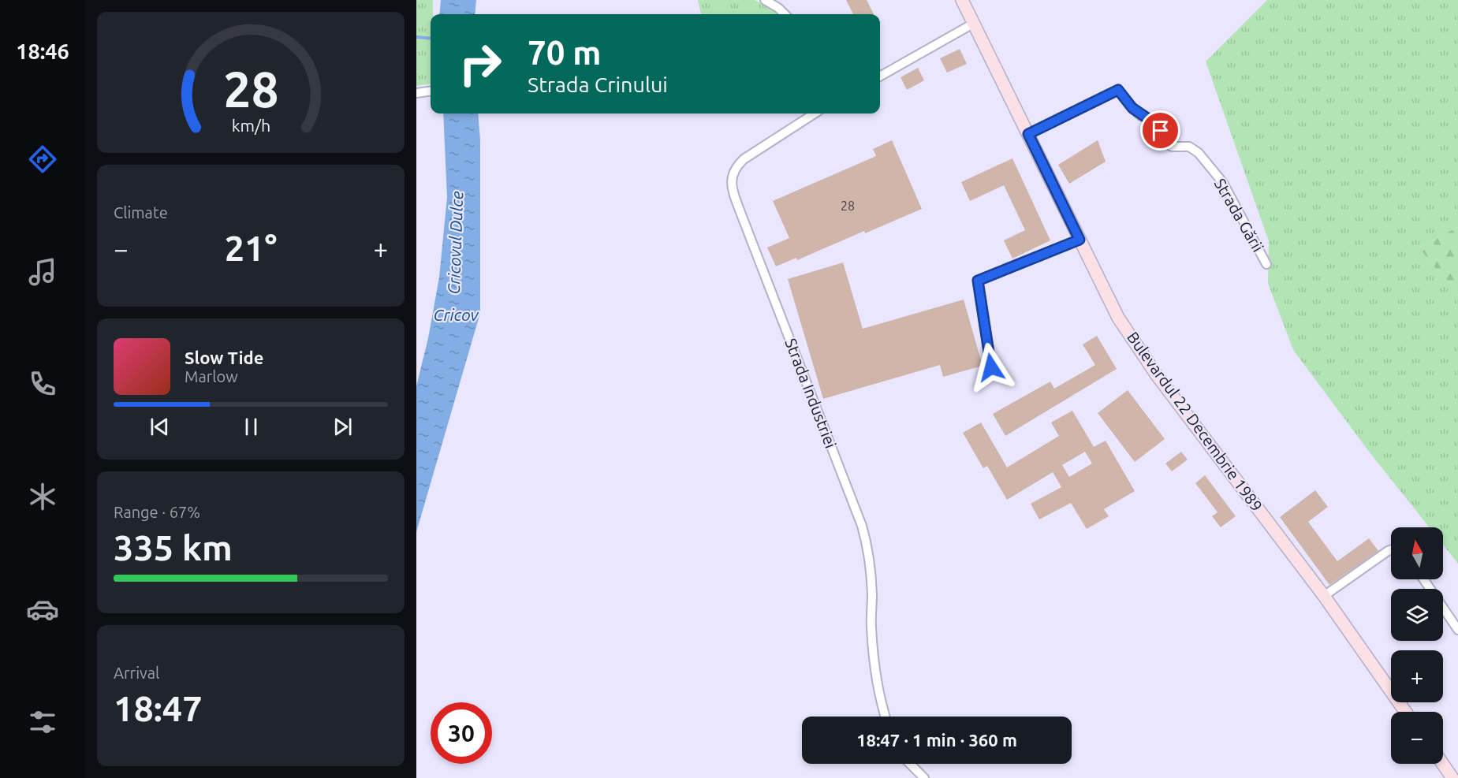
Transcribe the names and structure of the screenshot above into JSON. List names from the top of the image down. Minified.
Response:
{"streets":{"main road":["Bulevardul 22 Decembrie 1989"],"street":["Strada Gării","Strada Industriei"]},"crossings":[["Strada Gării","Bulevardul 22 Decembrie 1989"]],"water":["Cricovul Dulce","Cricov"],"house_numbers":["28"],"north":"top","page":{"tabs":"18:46","turn":["70 m","Strada Crinului"],"tile":["Climate",["Range · 67%","335 km"],["Arrival","18:47"]],"heat":["−","21°","+"],"song":["Slow Tide","Marlow"],"map_buttons":["+","−"],"limit":"30","trip":"18:47 · 1 min · 360 m","gauge":["28","km/h"]}}
